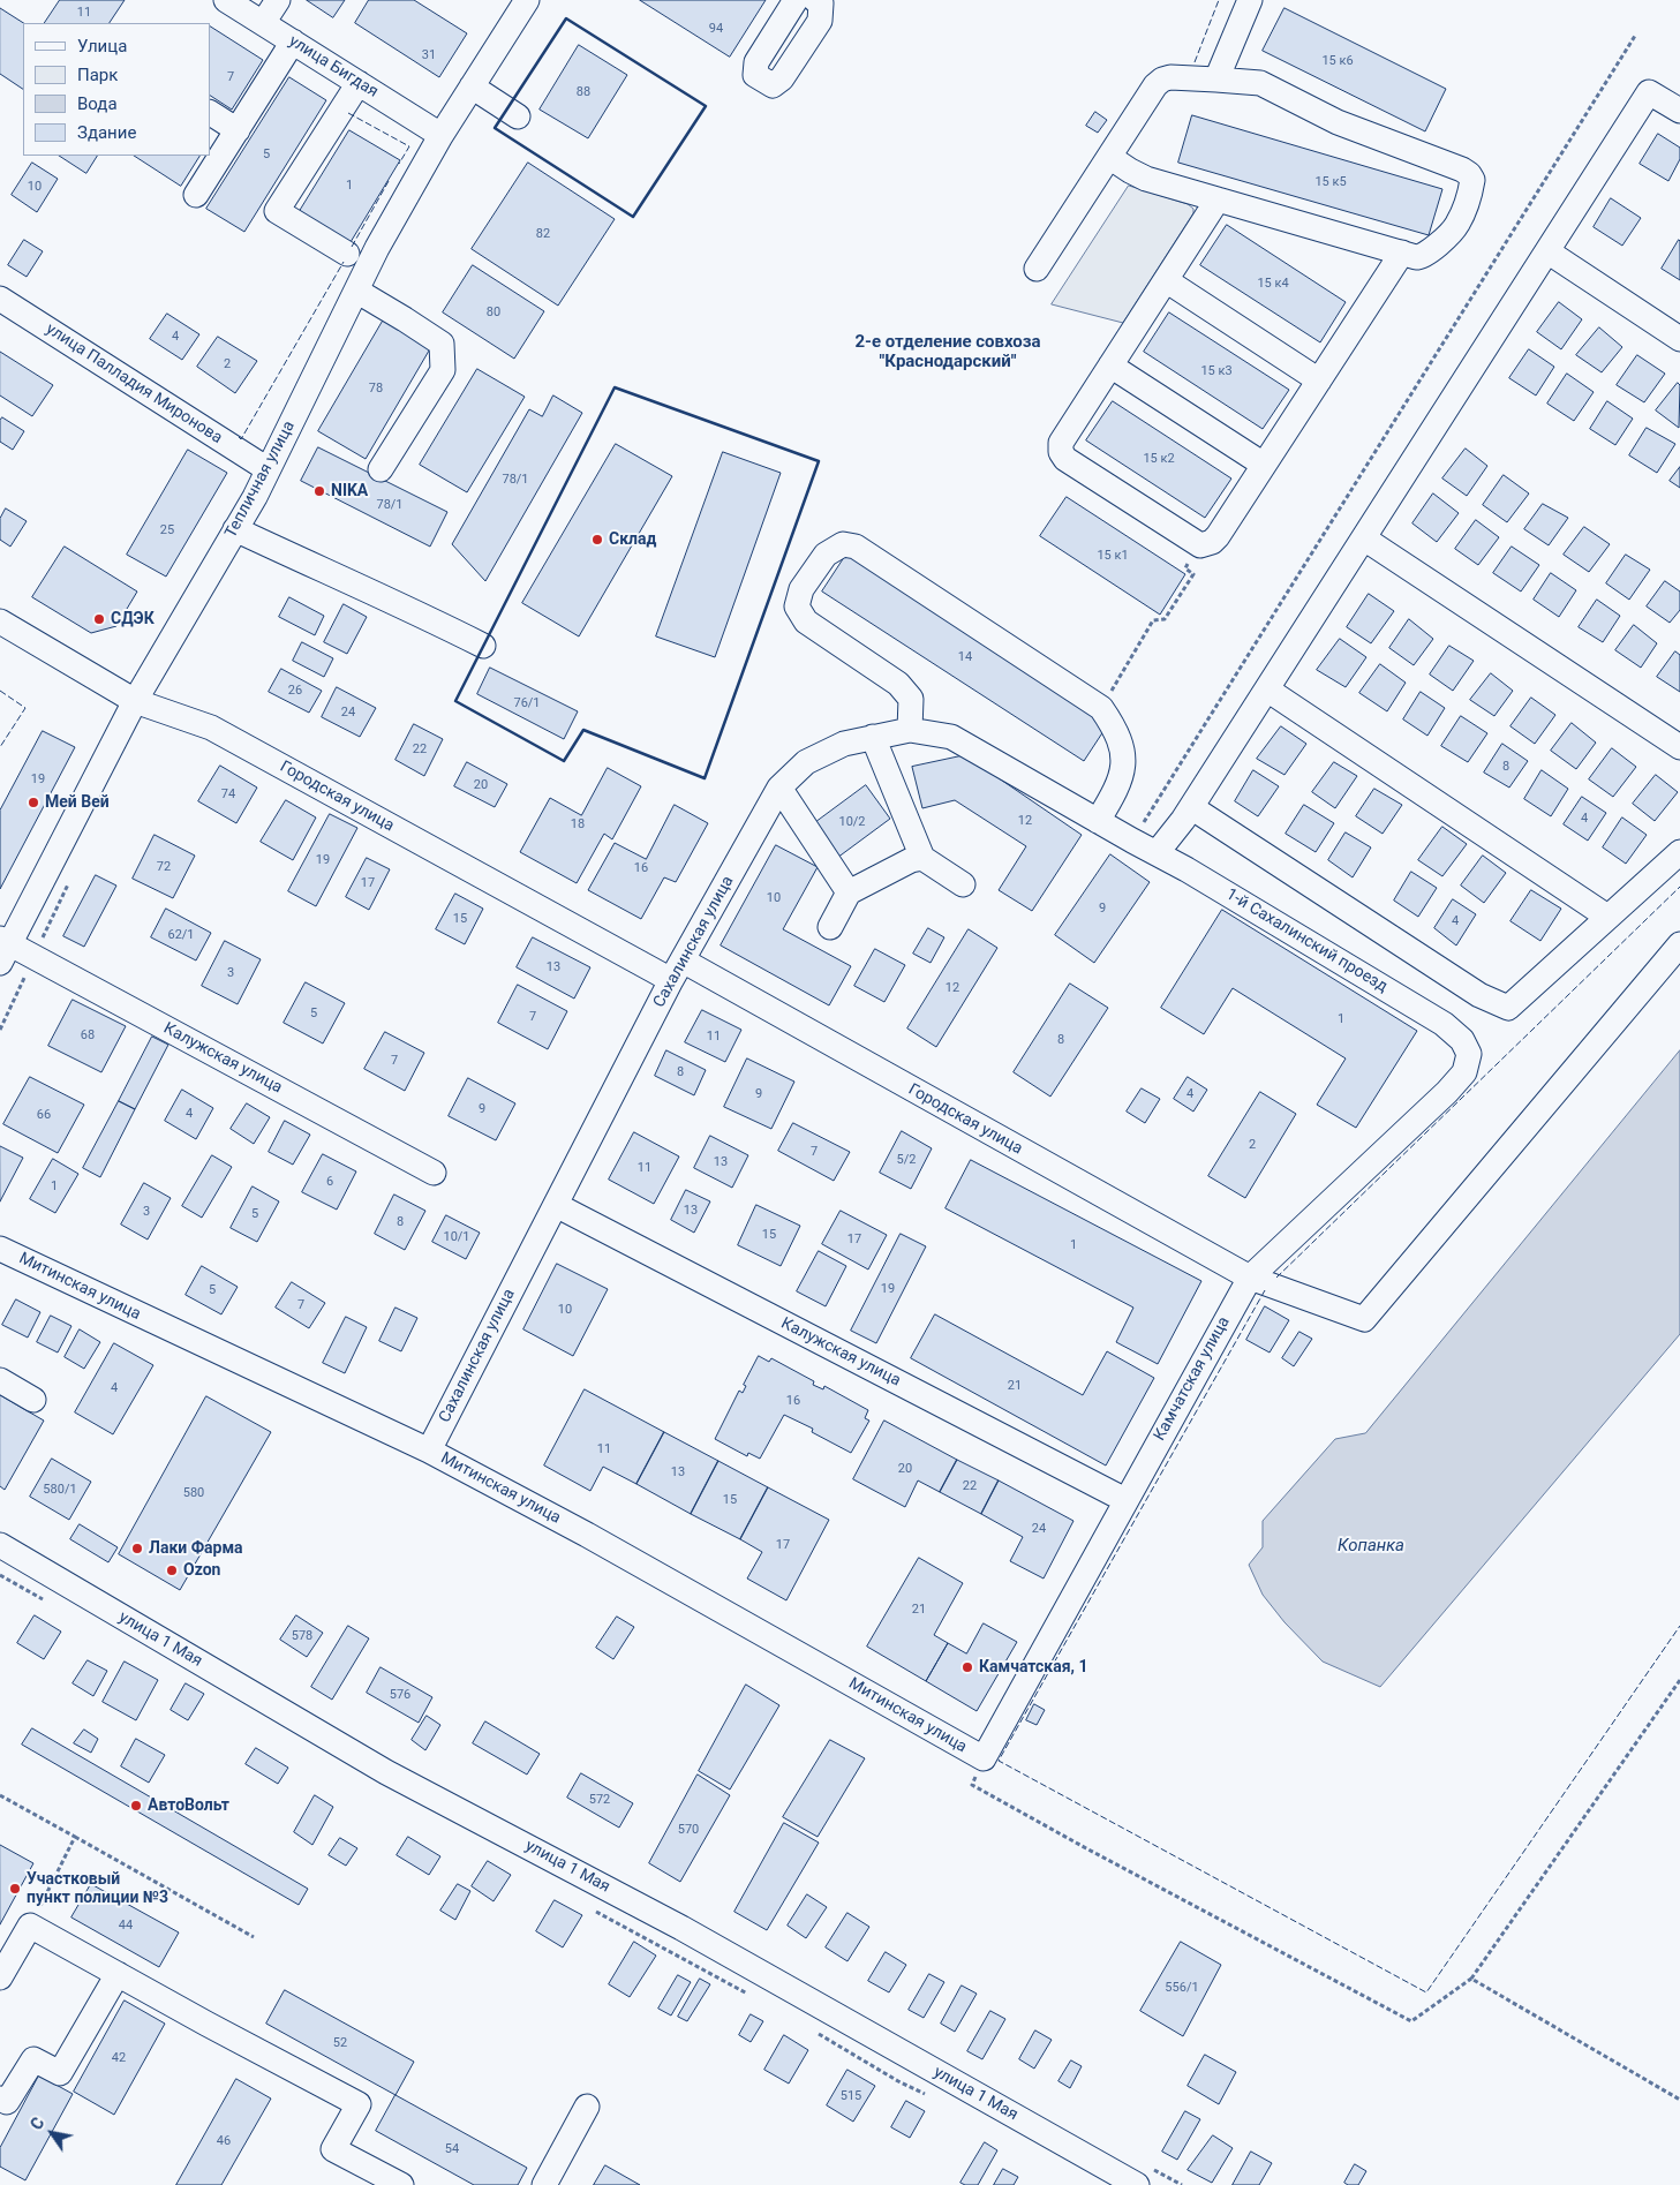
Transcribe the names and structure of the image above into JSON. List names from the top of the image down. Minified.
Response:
{"streets":{"street":["улица Бигдая","улица Палладия Миронова","Тепличная улица","Городская улица","1-й Сахалинский проезд","Сахалинская улица","Калужская улица","Митинская улица","Камчатская улица","улица 1 Мая"]},"crossings":[["улица Бигдая","Тепличная улица"],["улица Палладия Миронова","Тепличная улица"],["Тепличная улица","Городская улица"],["Тепличная улица","Калужская улица"],["Городская улица","Сахалинская улица"],["Городская улица","Камчатская улица"],["1-й Сахалинский проезд","Сахалинская улица"],["1-й Сахалинский проезд","Камчатская улица"],["Сахалинская улица","Калужская улица"],["Сахалинская улица","Митинская улица"],["Калужская улица","Камчатская улица"],["Митинская улица","Камчатская улица"]],"districts":["2-е отделение совхоза \"Краснодарский\""],"water":["Копанка"],"places":["NIKA","Склад","СДЭК","Мей Вей","Лаки Фарма","Ozon","Камчатская, 1","АвтоВольт","Участковый пункт полиции №3"],"house_numbers":["11","94","31","15 к6","7","88","5","15 к5","1","10","82","15 к4","80","4","2","15 к3","78","15 к2","78/1","78/1","25","15 к1","14","26","76/1","24","22","8","19","20","74","4","12","10/2","18","19","72","16","17","10","9","15","4","62/1","13","3","12","5","7","1","68","11","8","7","8","9","4","9","4","66","2","7","5/2","13","11","6","1","13","3","5","8","15","10/1","17","1","19","5","7","10","21","4","16","11","20","13","22","580/1","580","15","24","17","21","578","576","572","570","44","556/1","52","42","515","46","54"],"legend":["Улица","Парк","Вода","Здание"],"north":"top left"}
